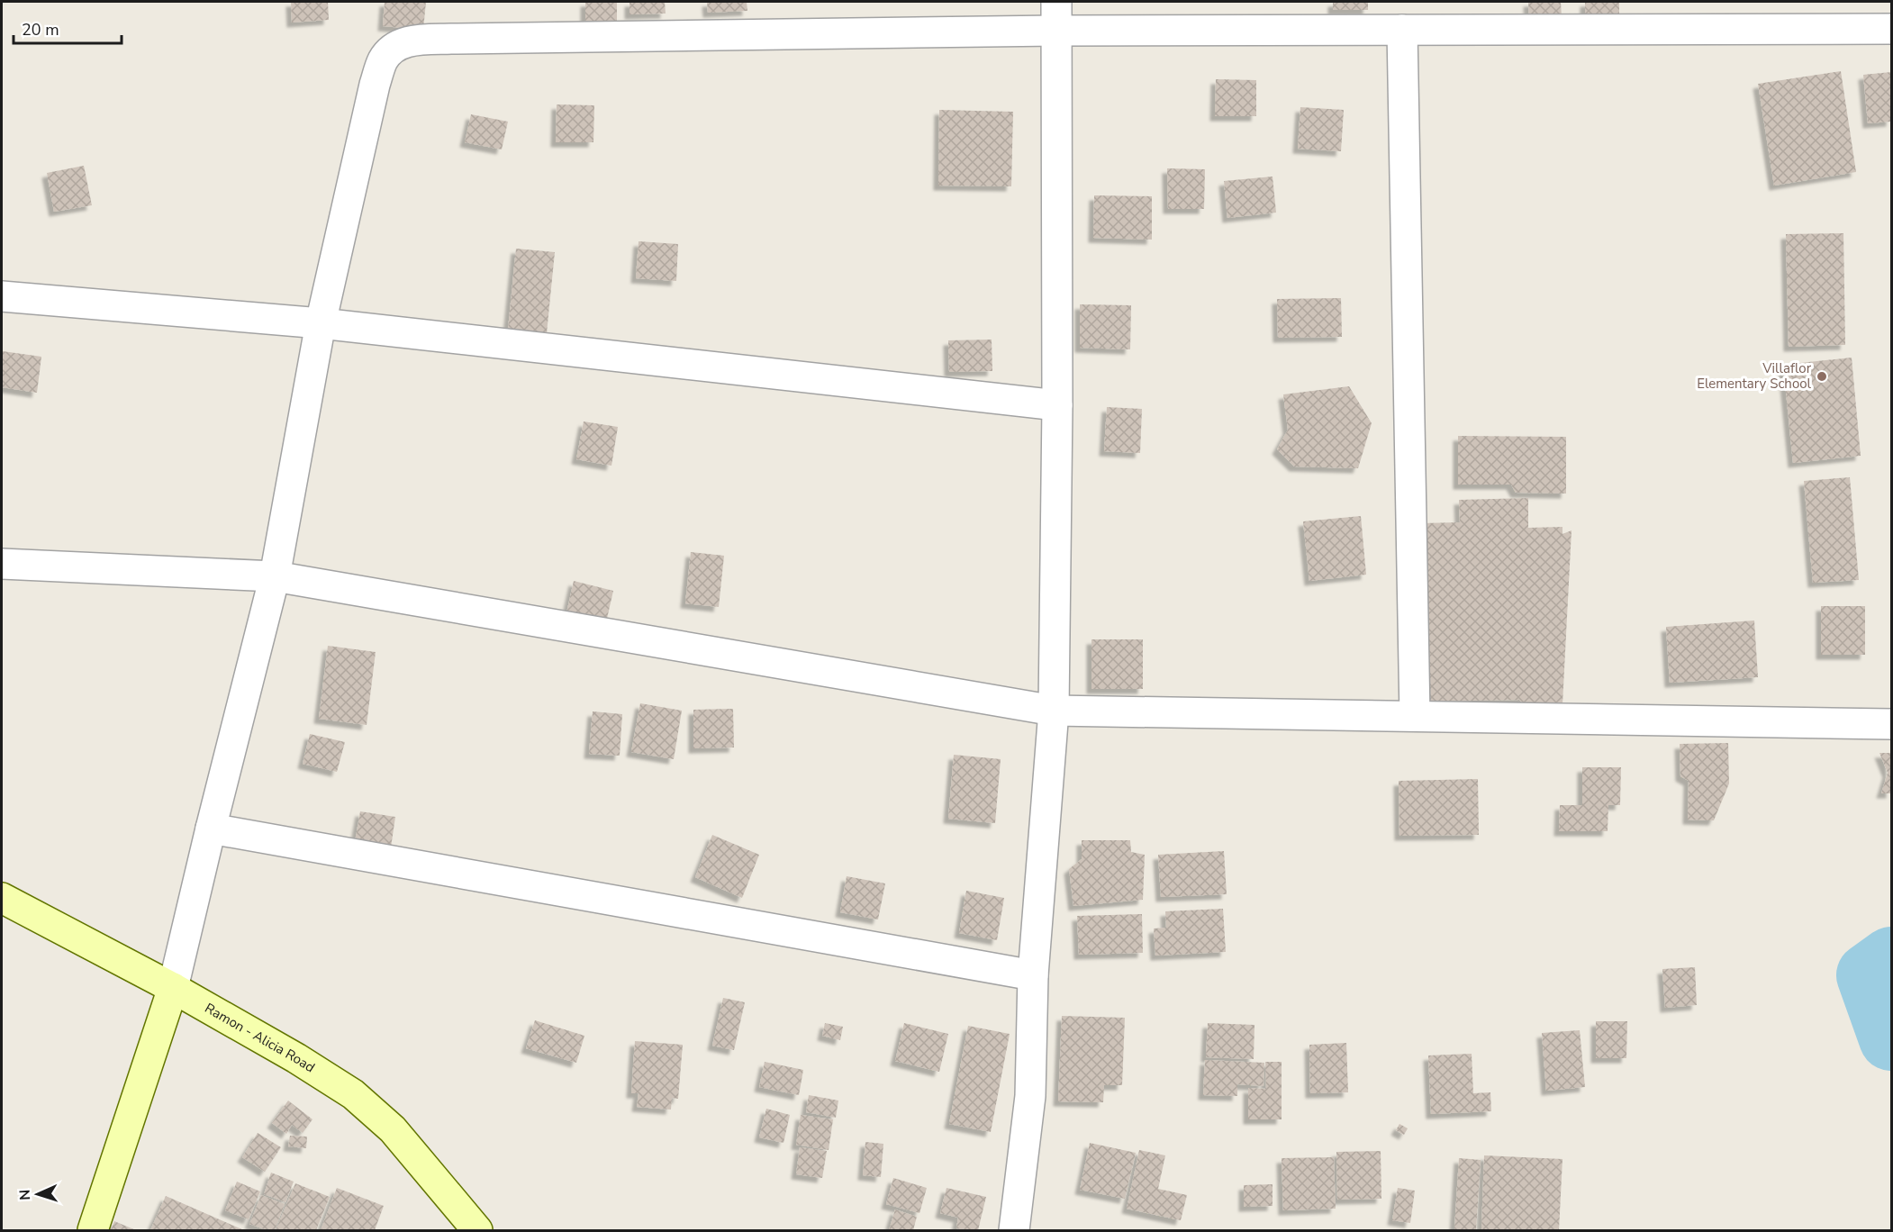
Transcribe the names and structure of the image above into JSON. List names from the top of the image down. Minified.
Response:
{"streets":{"main road":["Ramon - Alicia Road"]},"places":["Villaflor Elementary School"],"scale_bar":"20 m","north":"left"}
